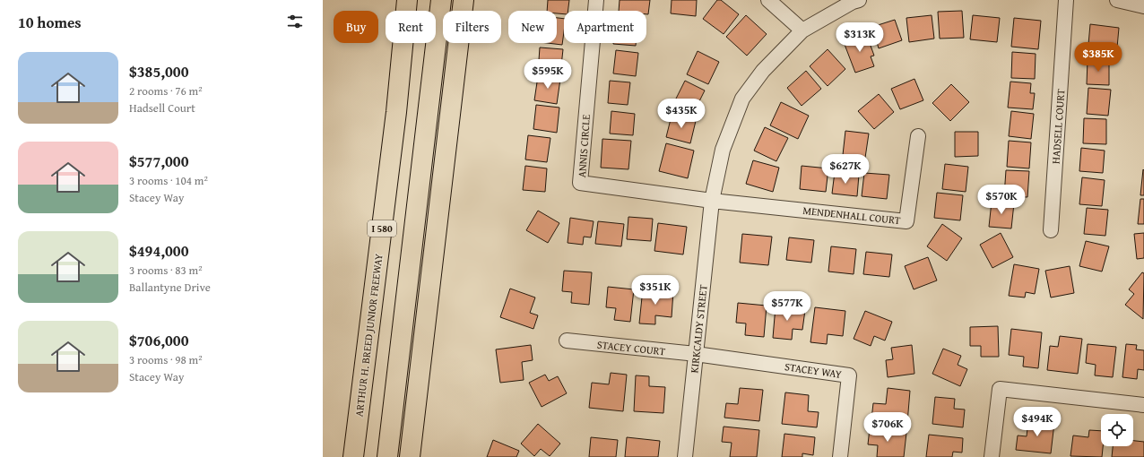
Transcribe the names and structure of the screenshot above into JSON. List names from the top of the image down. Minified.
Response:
{"streets":{"highway":["I 580","ARTHUR H. BREED JUNIOR FREEWAY"],"street":["HADSELL COURT","ANNIS CIRCLE","MENDENHALL COURT","KIRKCALDY STREET","STACEY COURT","STACEY WAY"]},"crossings":[["ANNIS CIRCLE","MENDENHALL COURT"],["ANNIS CIRCLE","KIRKCALDY STREET"],["MENDENHALL COURT","KIRKCALDY STREET"],["KIRKCALDY STREET","STACEY COURT"],["KIRKCALDY STREET","STACEY WAY"],["STACEY COURT","STACEY WAY"]],"page":{"heading":"10 homes","chip":["Buy","Rent","Filters","New","Apartment"],"price":["$313K","$385K","$595K","$435K","$627K","$570K","$351K","$577K","$494K","$706K"],"list":[{"name":"$385,000","note":"2 rooms · 76 m² · Hadsell Court"},{"name":"$577,000","note":"3 rooms · 104 m² · Stacey Way"},{"name":"$494,000","note":"3 rooms · 83 m² · Ballantyne Drive"},{"name":"$706,000","note":"3 rooms · 98 m² · Stacey Way"}]}}
